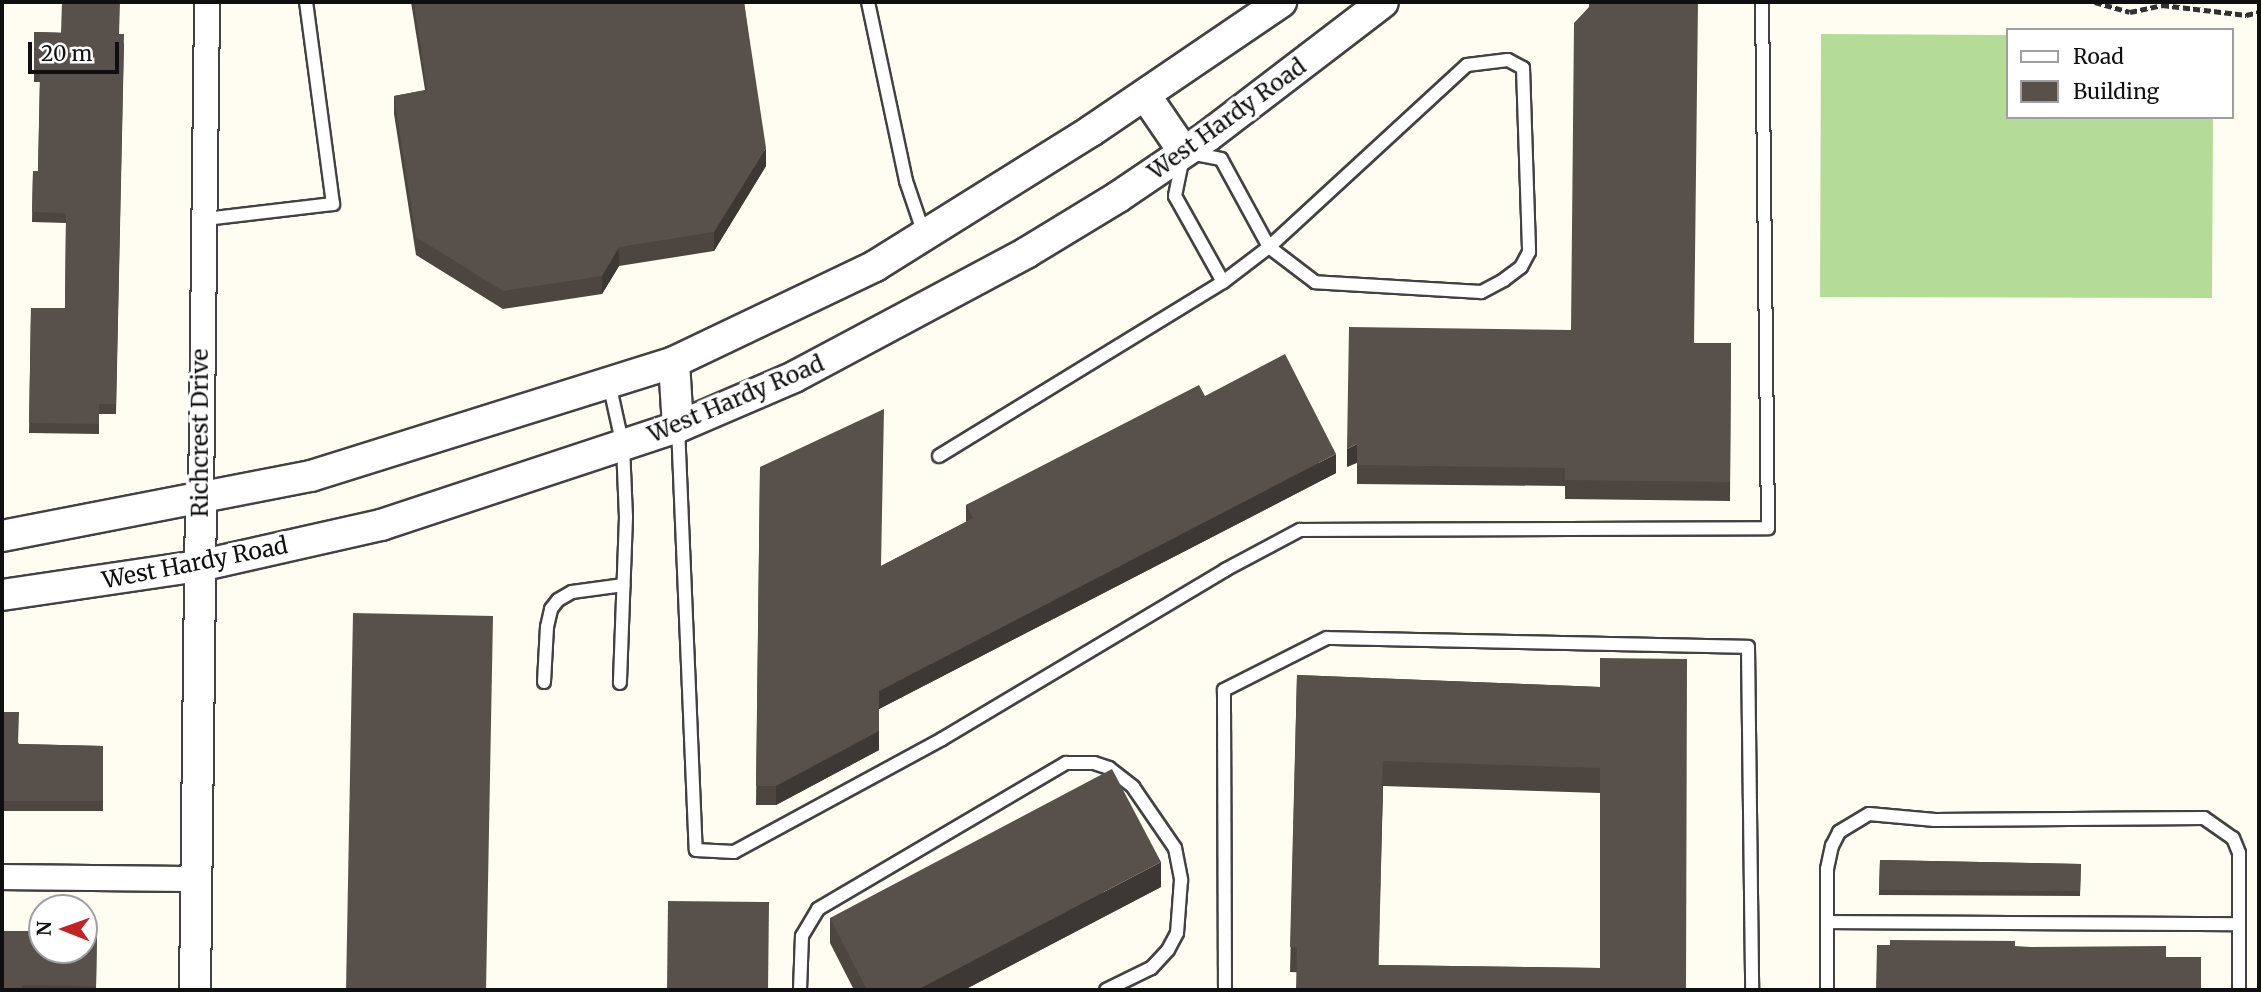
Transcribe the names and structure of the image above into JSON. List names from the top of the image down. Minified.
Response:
{"streets":{"street":["West Hardy Road","Richcrest Drive"]},"crossings":[["West Hardy Road","Richcrest Drive"]],"legend":["Road","Building"],"scale_bar":"20 m","north":"left"}
